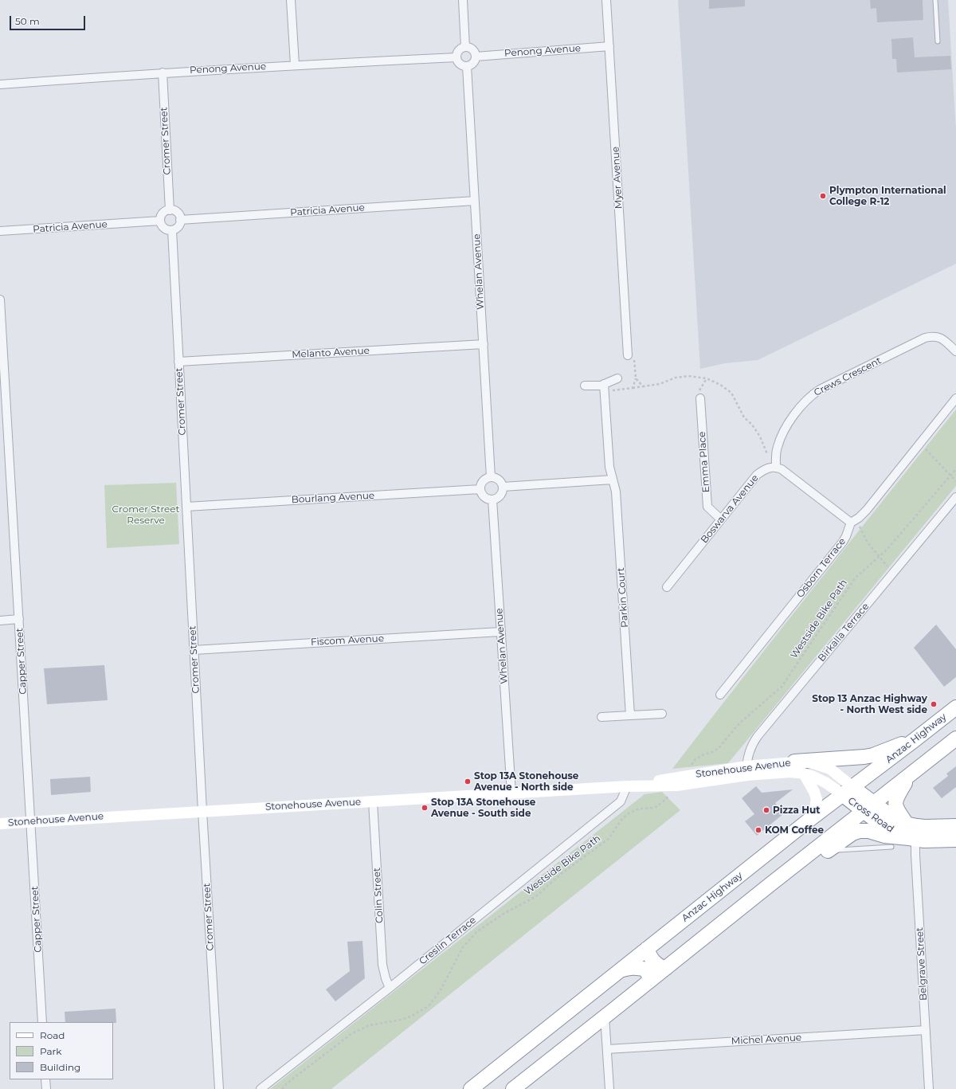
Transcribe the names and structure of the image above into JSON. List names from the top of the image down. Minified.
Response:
{"streets":{"highway":["Anzac Highway","Cross Road"],"street":["Penong Avenue","Cromer Street","Myer Avenue","Patricia Avenue","Whelan Avenue","Melanto Avenue","Crews Crescent","Emma Place","Bourlang Avenue","Boswarva Avenue","Osborn Terrace","Parkin Court","Birkalla Terrace","Fiscom Avenue","Capper Street","Stonehouse Avenue","Colin Street","Creslin Terrace","Belgrave Street","Michel Avenue"],"path":["Westside Bike Path"]},"crossings":[["Penong Avenue","Cromer Street"],["Penong Avenue","Myer Avenue"],["Penong Avenue","Whelan Avenue"],["Cromer Street","Patricia Avenue"],["Cromer Street","Melanto Avenue"],["Cromer Street","Bourlang Avenue"],["Cromer Street","Fiscom Avenue"],["Cromer Street","Stonehouse Avenue"],["Patricia Avenue","Whelan Avenue"],["Whelan Avenue","Melanto Avenue"],["Whelan Avenue","Bourlang Avenue"],["Whelan Avenue","Fiscom Avenue"],["Whelan Avenue","Stonehouse Avenue"],["Crews Crescent","Boswarva Avenue"],["Emma Place","Boswarva Avenue"],["Birkalla Terrace","Stonehouse Avenue"],["Capper Street","Stonehouse Avenue"],["Anzac Highway","Stonehouse Avenue"],["Anzac Highway","Cross Road"],["Stonehouse Avenue","Cross Road"],["Stonehouse Avenue","Colin Street"],["Stonehouse Avenue","Creslin Terrace"],["Cross Road","Belgrave Street"],["Colin Street","Creslin Terrace"],["Belgrave Street","Michel Avenue"]],"parks":["Cromer Street Reserve"],"places":["Plympton International College R-12","Stop 13 Anzac Highway - North West side","Stop 13A Stonehouse Avenue - North side","Stop 13A Stonehouse Avenue - South side","Pizza Hut","KOM Coffee"],"legend":["Road","Park","Building"],"scale_bar":"50 m"}
